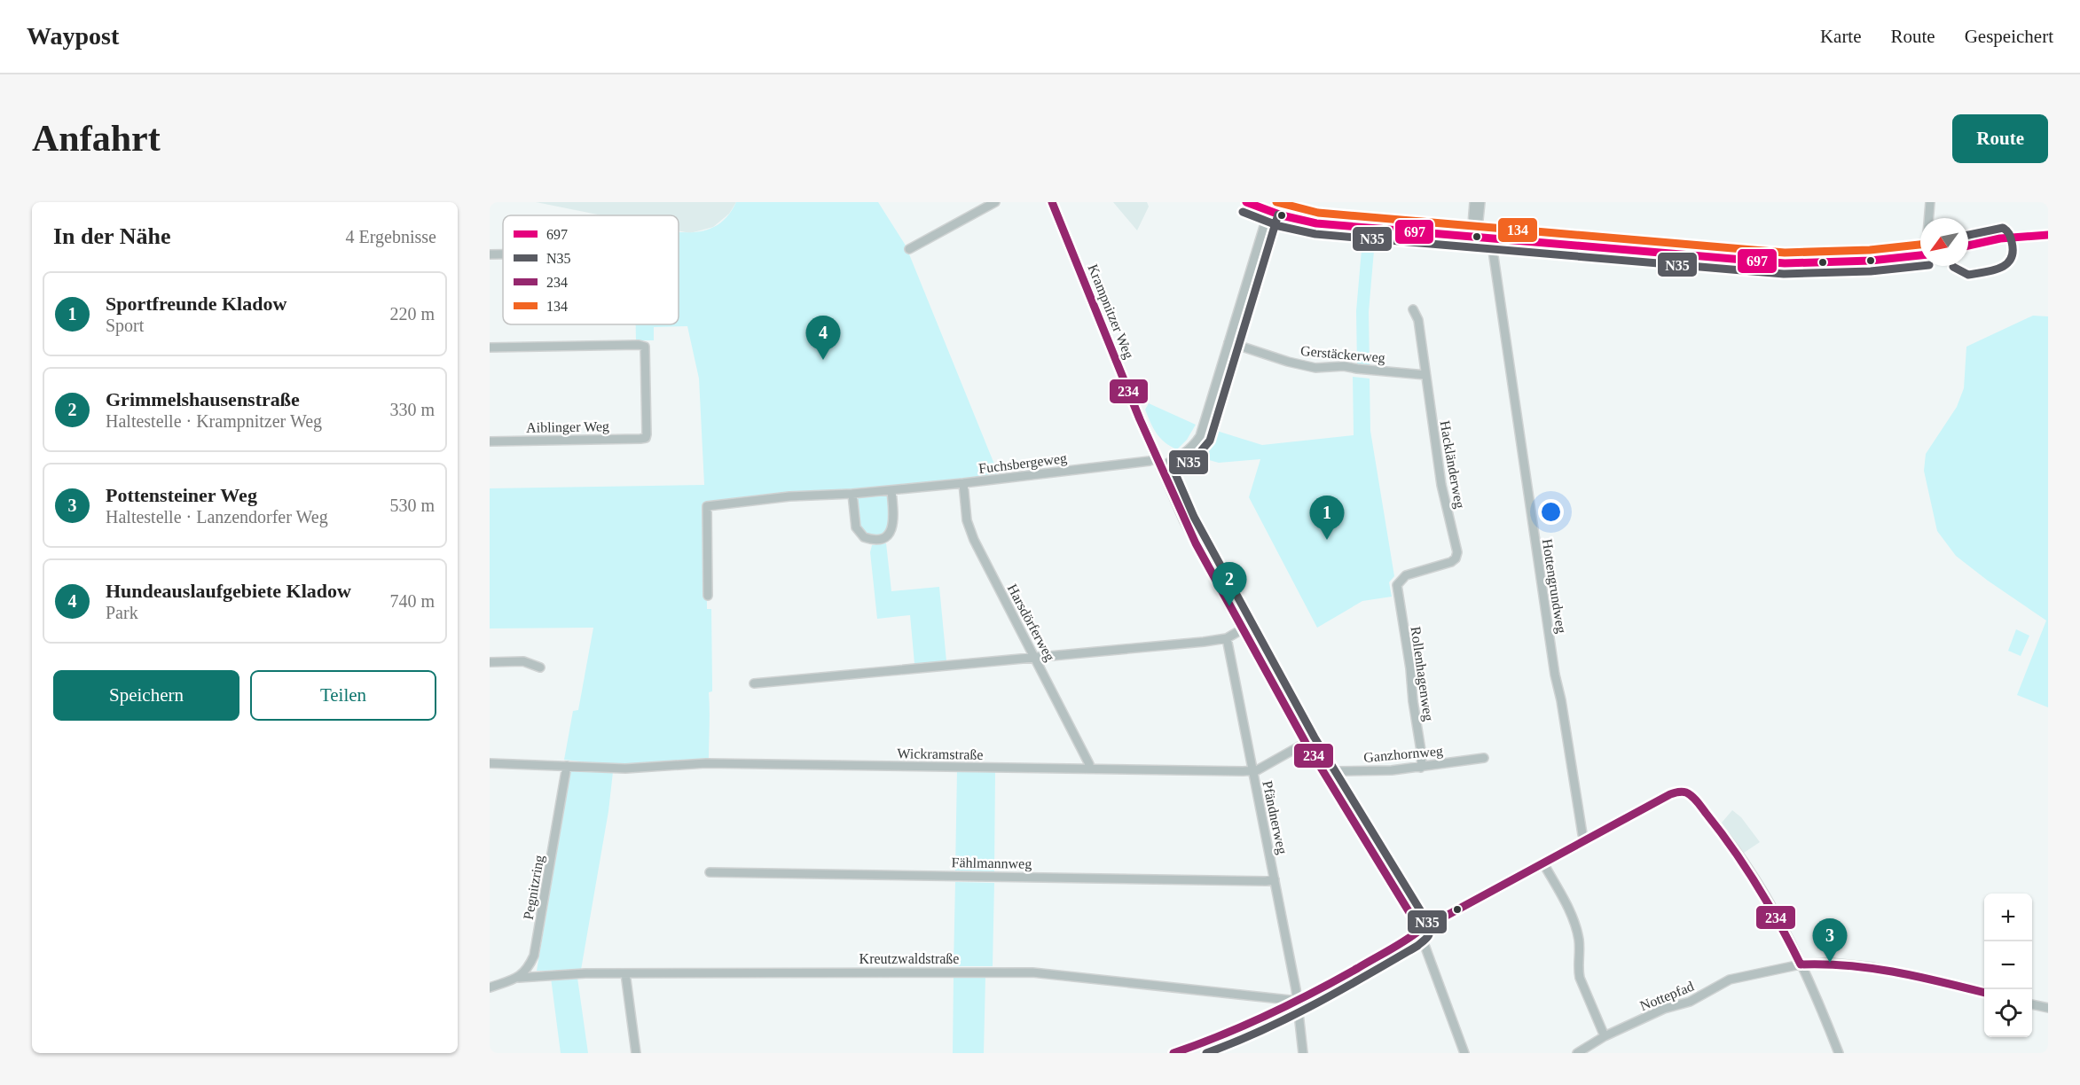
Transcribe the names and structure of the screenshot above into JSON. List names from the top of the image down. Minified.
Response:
{"streets":{"street":["Krampnitzer Weg","Gerstäckerweg","Aiblinger Weg","Fuchsbergeweg","Hackländerweg","Hottengrundweg","Harsdörferweg","Rollenhagenweg","Wickramstraße","Ganzhornweg","Pfändnerweg","Fählmannweg","Pegnitzring","Kreutzwaldstraße","Nottepfad"]},"crossings":[["Krampnitzer Weg","Fuchsbergeweg"],["Krampnitzer Weg","Wickramstraße"],["Krampnitzer Weg","Ganzhornweg"],["Gerstäckerweg","Hackländerweg"],["Fuchsbergeweg","Harsdörferweg"],["Hackländerweg","Rollenhagenweg"],["Harsdörferweg","Wickramstraße"],["Rollenhagenweg","Ganzhornweg"],["Wickramstraße","Pfändnerweg"],["Wickramstraße","Pegnitzring"],["Pfändnerweg","Fählmannweg"],["Pfändnerweg","Kreutzwaldstraße"],["Pegnitzring","Kreutzwaldstraße"]],"lines":["transit line 697","transit line 234","transit line 134","transit line N35"],"legend":["697","N35","234","134"],"north":"bottom left","page":{"header":"Waypost","nav":["Karte","Route","Gespeichert"],"buttons":["Route",["Speichern","Teilen"]],"title":"Anfahrt","heading":["In der Nähe","4 Ergebnisse"],"list":[{"mark":"1","name":"Sportfreunde Kladow","note":"Sport","value":"220 m"},{"mark":"2","name":"Grimmelshausenstraße","note":"Haltestelle · Krampnitzer Weg","value":"330 m"},{"mark":"3","name":"Pottensteiner Weg","note":"Haltestelle · Lanzendorfer Weg","value":"530 m"},{"mark":"4","name":"Hundeauslaufgebiete Kladow","note":"Park","value":"740 m"}],"pins":["4","1","2","3"],"map_buttons":["+","−"]}}
